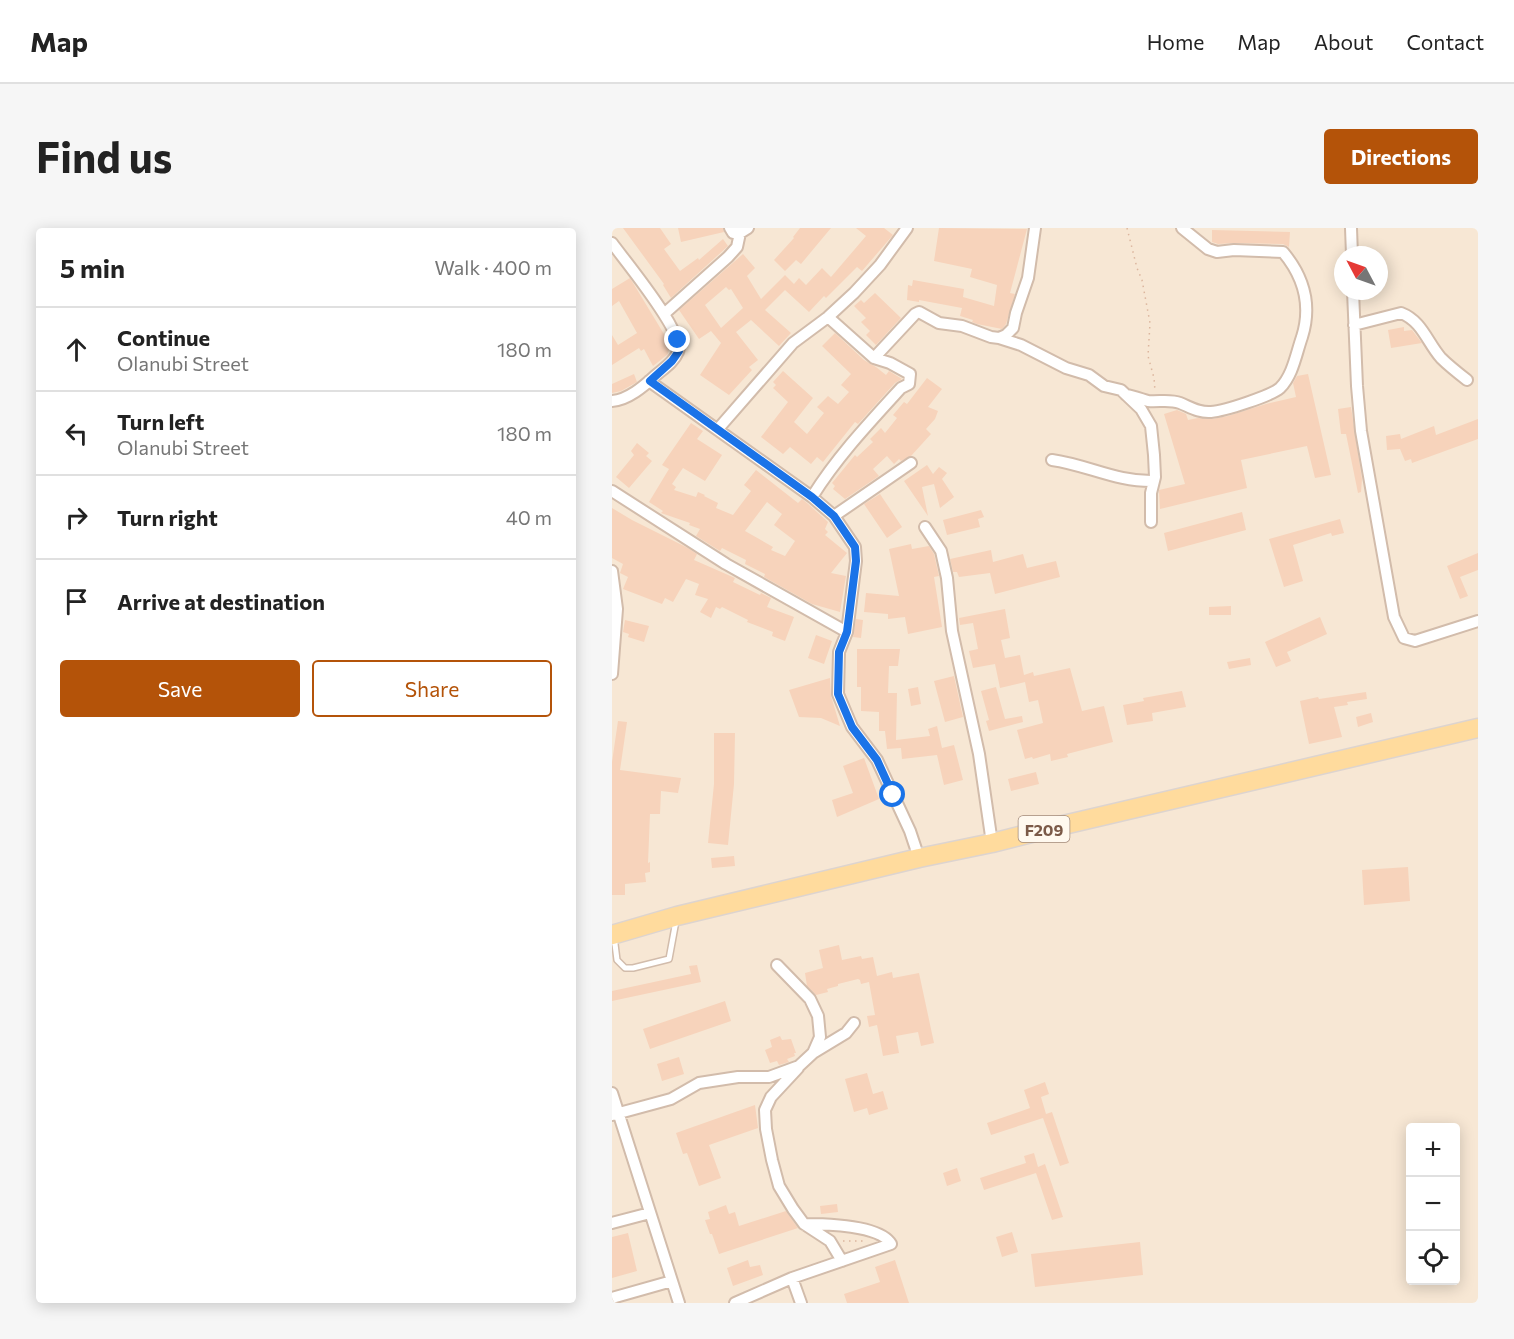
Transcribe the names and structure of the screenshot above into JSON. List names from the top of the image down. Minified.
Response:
{"streets":{"main road":["F209"]},"north":"top left","page":{"header":"Map","nav":["Home","Map","About","Contact"],"buttons":["Directions",["Save","Share"]],"title":"Find us","heading":["5 min","Walk · 400 m"],"list":[["Continue","Olanubi Street","180 m"],["Turn left","Olanubi Street","180 m"],["Turn right","40 m"],"Arrive at destination"],"map_buttons":["+","−"]}}
